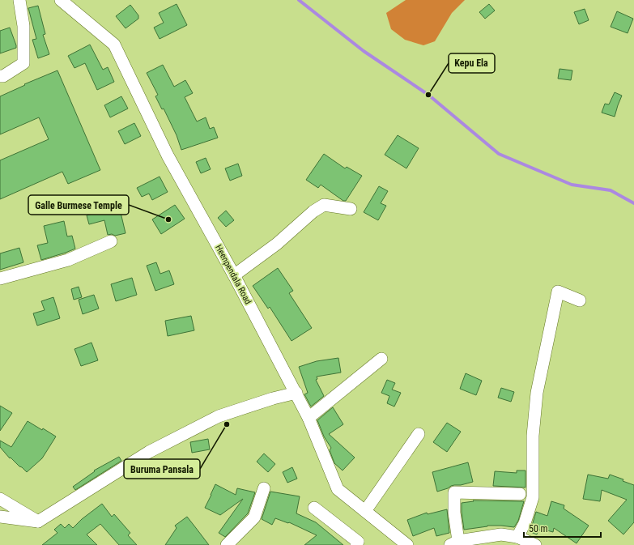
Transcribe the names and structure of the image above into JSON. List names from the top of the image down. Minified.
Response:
{"streets":{"street":["Heenpendala Road"]},"places":["Kepu Ela","Galle Burmese Temple","Buruma Pansala"],"scale_bar":"50 m"}
